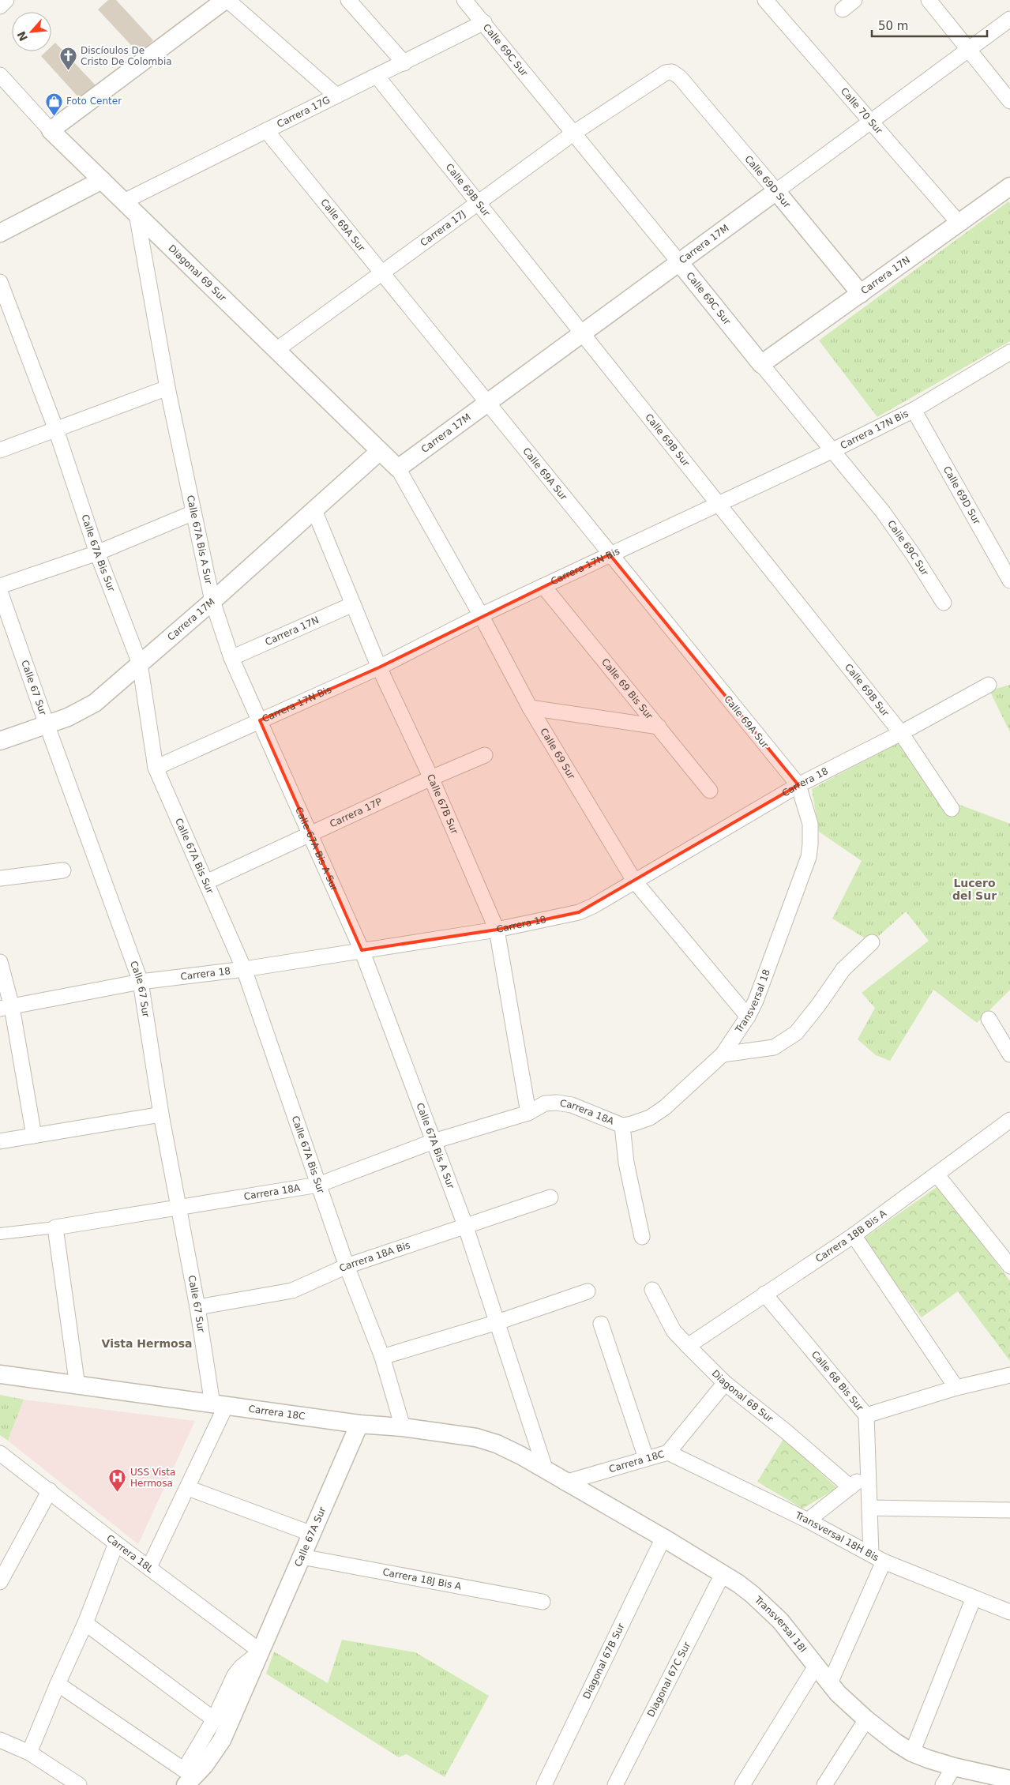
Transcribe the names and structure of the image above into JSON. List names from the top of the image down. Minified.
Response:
{"streets":{"street":["Calle 69C Sur","Calle 70 Sur","Carrera 17G","Calle 69D Sur","Calle 69B Sur","Calle 69A Sur","Carrera 17J","Carrera 17M","Diagonal 69 Sur","Carrera 17N","Carrera 17N Bis","Calle 67A Bis A Sur","Calle 67A Bis Sur","Calle 67 Sur","Calle 69 Bis Sur","Calle 69 Sur","Carrera 18","Calle 67B Sur","Carrera 17P","Transversal 18","Carrera 18A","Carrera 18B Bis A","Carrera 18A Bis","Calle 68 Bis Sur","Diagonal 68 Sur","Carrera 18C","Transversal 18H Bis","Calle 67A Sur","Carrera 18L","Carrera 18J Bis A","Transversal 18I","Diagonal 67B Sur","Diagonal 67C Sur"]},"crossings":[["Calle 69C Sur","Carrera 17G"],["Calle 69C Sur","Carrera 17J"],["Calle 69C Sur","Carrera 17M"],["Calle 69C Sur","Carrera 17N"],["Calle 69C Sur","Carrera 17N Bis"],["Calle 70 Sur","Carrera 17M"],["Calle 70 Sur","Carrera 17N"],["Carrera 17G","Calle 69B Sur"],["Carrera 17G","Calle 69A Sur"],["Carrera 17G","Diagonal 69 Sur"],["Calle 69D Sur","Carrera 17J"],["Calle 69D Sur","Carrera 17M"],["Calle 69D Sur","Carrera 17N"],["Calle 69D Sur","Carrera 17N Bis"],["Calle 69B Sur","Carrera 17J"],["Calle 69B Sur","Carrera 17M"],["Calle 69B Sur","Carrera 17N Bis"],["Calle 69B Sur","Carrera 18"],["Calle 69A Sur","Carrera 17J"],["Calle 69A Sur","Carrera 17M"],["Calle 69A Sur","Carrera 17N Bis"],["Calle 69A Sur","Carrera 18"],["Calle 69A Sur","Transversal 18"],["Carrera 17J","Diagonal 69 Sur"],["Carrera 17M","Diagonal 69 Sur"],["Carrera 17M","Calle 67A Bis A Sur"],["Carrera 17M","Calle 67A Bis Sur"],["Carrera 17M","Calle 67 Sur"],["Carrera 17M","Calle 69 Sur"],["Carrera 17M","Calle 67B Sur"],["Diagonal 69 Sur","Calle 67A Bis A Sur"],["Diagonal 69 Sur","Calle 69 Sur"],["Carrera 17N","Calle 67A Bis A Sur"],["Carrera 17N","Calle 67B Sur"],["Carrera 17N Bis","Calle 67A Bis A Sur"],["Carrera 17N Bis","Calle 67A Bis Sur"],["Carrera 17N Bis","Calle 69 Bis Sur"],["Carrera 17N Bis","Calle 69 Sur"],["Carrera 17N Bis","Calle 67B Sur"],["Calle 67A Bis A Sur","Carrera 18"],["Calle 67A Bis A Sur","Carrera 17P"],["Calle 67A Bis A Sur","Carrera 18A"],["Calle 67A Bis A Sur","Carrera 18A Bis"],["Calle 67A Bis A Sur","Carrera 18C"],["Calle 67A Bis A Sur","Transversal 18I"],["Calle 67A Bis Sur","Carrera 18"],["Calle 67A Bis Sur","Carrera 17P"],["Calle 67A Bis Sur","Carrera 18A"],["Calle 67A Bis Sur","Carrera 18A Bis"],["Calle 67A Bis Sur","Carrera 18C"],["Calle 67 Sur","Carrera 18"],["Calle 67 Sur","Carrera 18A"],["Calle 67 Sur","Carrera 18A Bis"],["Calle 67 Sur","Carrera 18C"],["Calle 69 Sur","Carrera 18"],["Calle 69 Sur","Transversal 18"],["Carrera 18","Calle 67B Sur"],["Calle 67B Sur","Carrera 17P"],["Calle 67B Sur","Carrera 18A"],["Transversal 18","Carrera 18A"],["Carrera 18B Bis A","Calle 68 Bis Sur"],["Carrera 18B Bis A","Diagonal 68 Sur"],["Calle 68 Bis Sur","Transversal 18H Bis"],["Diagonal 68 Sur","Carrera 18C"],["Carrera 18C","Transversal 18H Bis"],["Carrera 18C","Calle 67A Sur"],["Carrera 18C","Transversal 18I"],["Calle 67A Sur","Carrera 18L"],["Calle 67A Sur","Carrera 18J Bis A"],["Transversal 18I","Diagonal 67B Sur"],["Transversal 18I","Diagonal 67C Sur"]],"districts":["Lucero del Sur","Vista Hermosa"],"places":{"church":["Discíoulos De Cristo De Colombia"],"shop":["Foto Center"],"hospital":["USS Vista Hermosa"]},"scale_bar":"50 m","north":"bottom left"}
